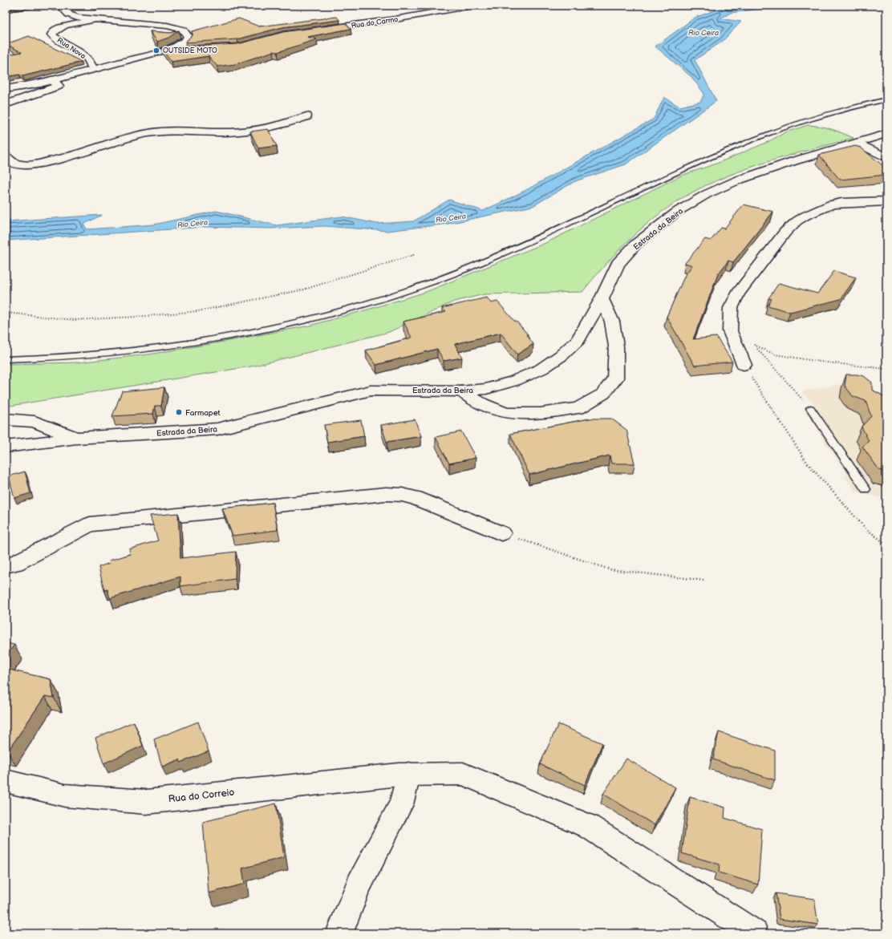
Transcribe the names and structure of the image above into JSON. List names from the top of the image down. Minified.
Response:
{"streets":{"street":["Rua do Carmo","Rua Nova","Estrada da Beira","Rua do Correio"]},"water":["Rio Ceira"],"places":["OUTSIDE MOTO","Farmapet"]}
